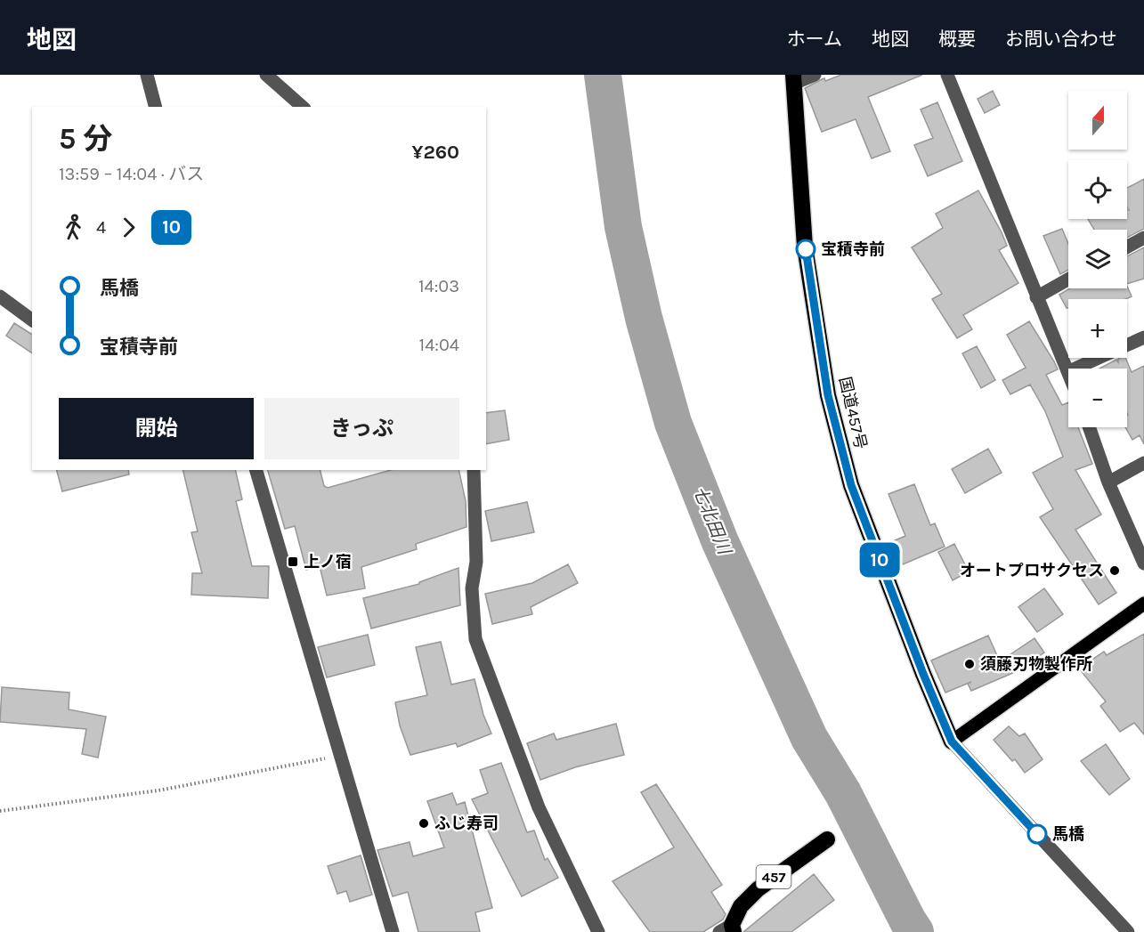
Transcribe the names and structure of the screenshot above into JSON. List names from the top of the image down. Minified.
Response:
{"streets":{"highway":["国道457号","457"]},"water":["七北田川"],"places":{"other":["宝積寺前","オートプロサクセス","須藤刃物製作所","ふじ寿司","馬橋"],"transit":["上ノ宿"]},"lines":["bus line 10"],"north":"top","page":{"header":"地図","nav":["ホーム","地図","概要","お問い合わせ"],"on_map":"10","map_buttons":["+","−"],"heading":["5 分","13:59 – 14:04 · バス","¥260"],"legs":["4","10"],"list":[{"name":"馬橋","value":"14:03"},{"name":"宝積寺前","value":"14:04"}],"buttons":["開始","きっぷ"]}}
